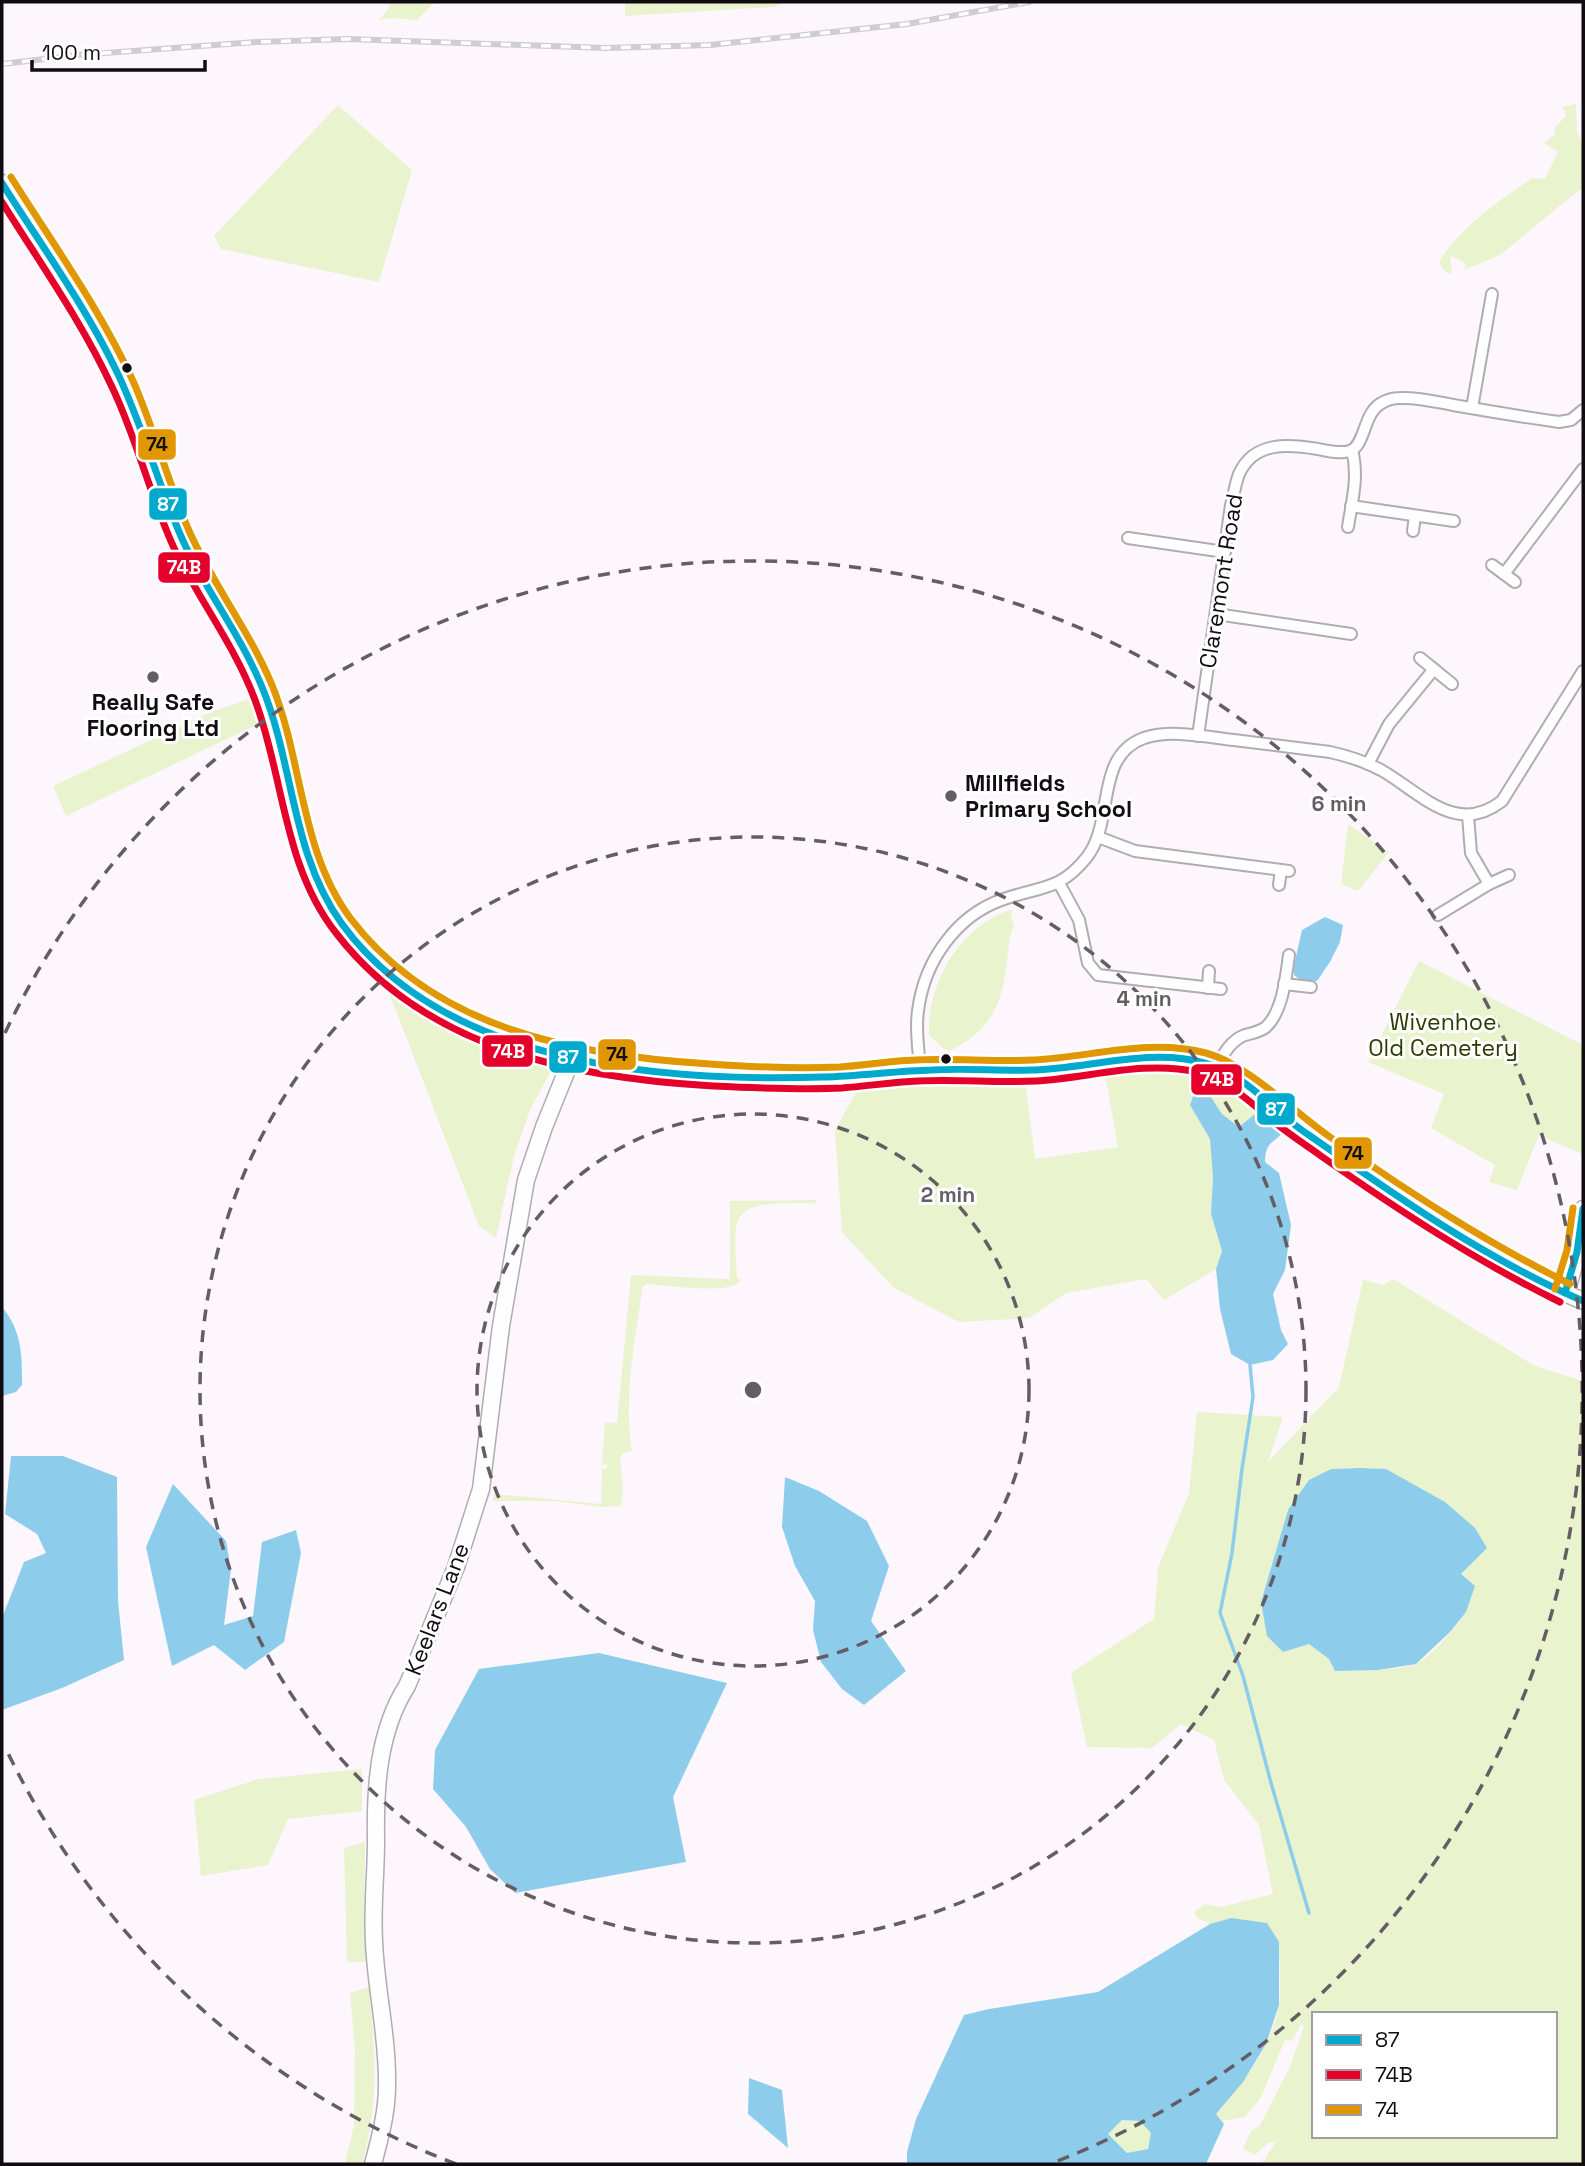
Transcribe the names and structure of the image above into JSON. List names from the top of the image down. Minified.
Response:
{"streets":{"street":["Claremont Road","Keelars Lane"]},"parks":["Wivenhoe Old Cemetery"],"places":["Really Safe Flooring Ltd","Millfields Primary School"],"lines":["transit line 74","transit line 87","transit line 74B"],"legend":["87","74B","74"],"scale_bar":"100 m","rings":["6 min","4 min","2 min"]}
